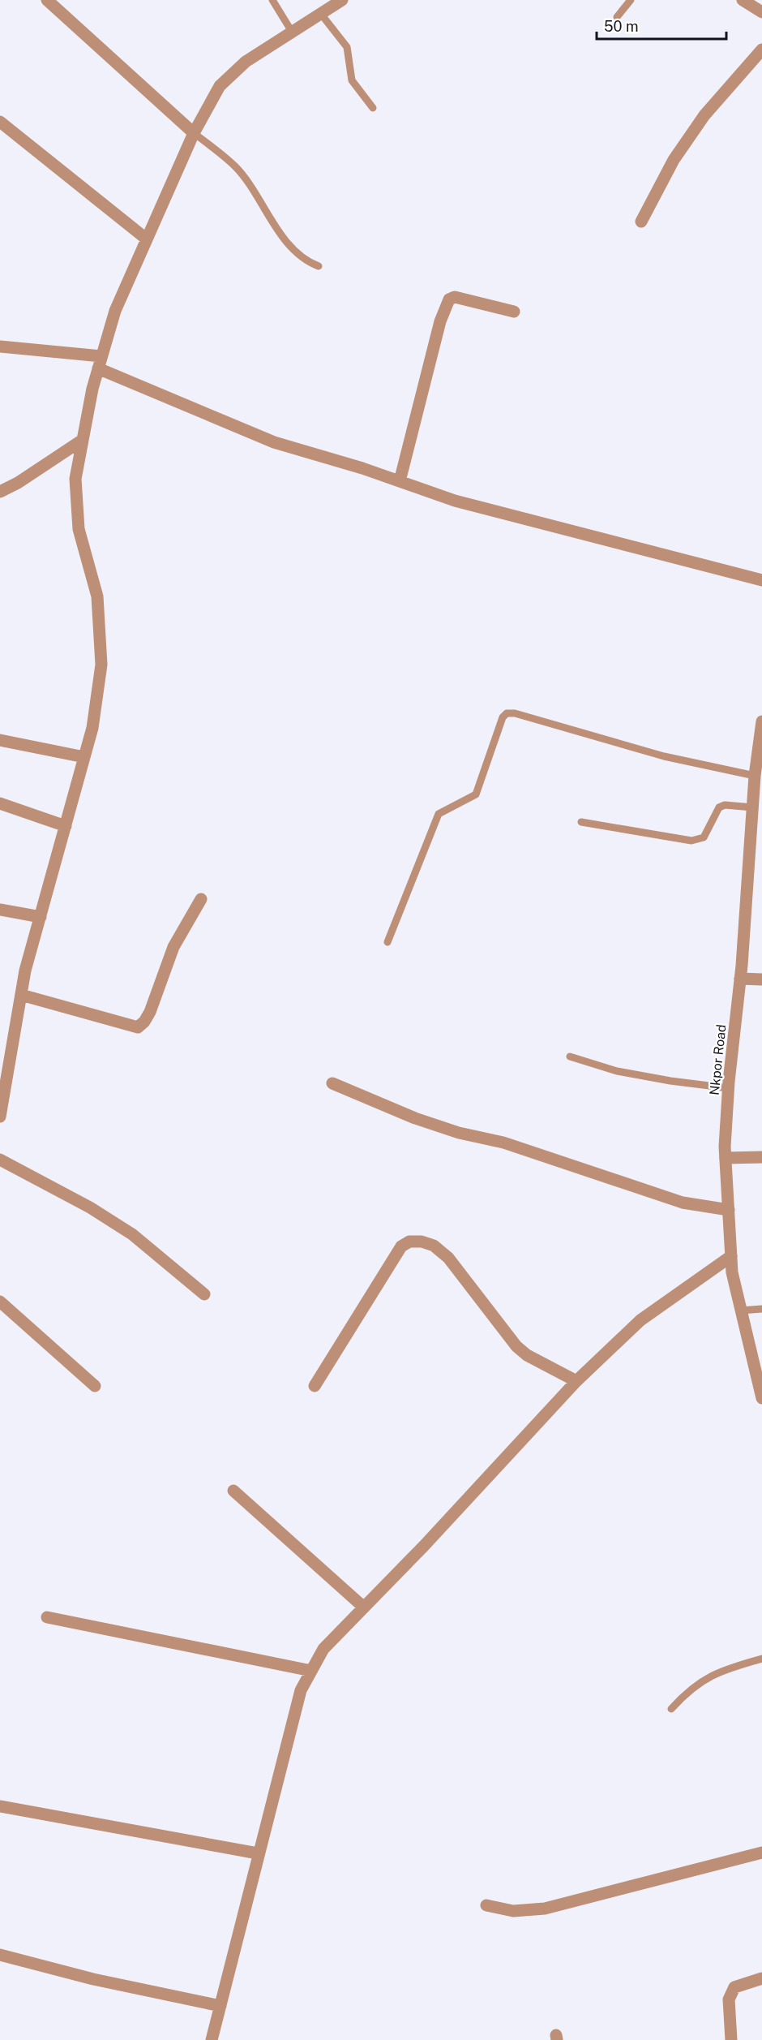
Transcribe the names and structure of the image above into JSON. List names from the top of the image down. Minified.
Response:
{"streets":{"street":["Nkpor Road"]},"scale_bar":"50 m"}
